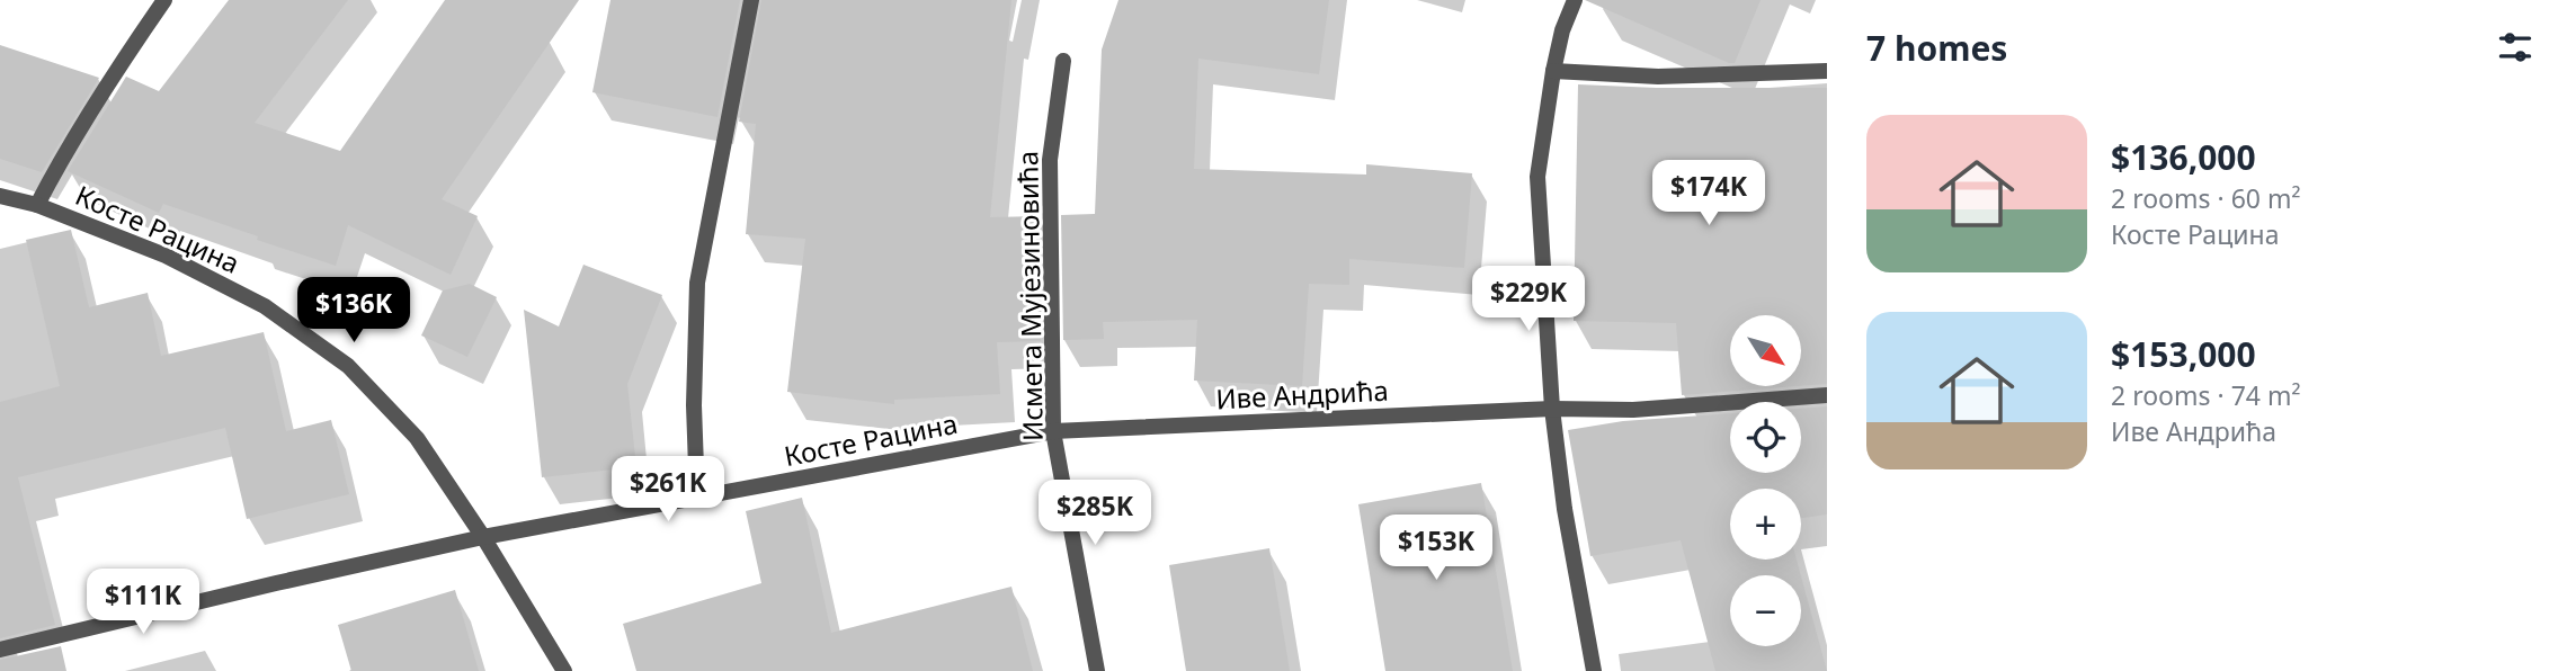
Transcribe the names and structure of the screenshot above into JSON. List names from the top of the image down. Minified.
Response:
{"streets":{"street":["Косте Рацина","Исмета Мујезиновића","Иве Андрића"]},"crossings":[["Косте Рацина","Исмета Мујезиновића"],["Косте Рацина","Иве Андрића"],["Исмета Мујезиновића","Иве Андрића"]],"north":"bottom right","page":{"heading":"7 homes","list":[{"name":"$136,000","note":"2 rooms · 60 m² · Косте Рацина"},{"name":"$153,000","note":"2 rooms · 74 m² · Иве Андрића"}],"price":["$174K","$229K","$136K","$261K","$285K","$153K","$111K"],"map_buttons":["+","−"]}}
